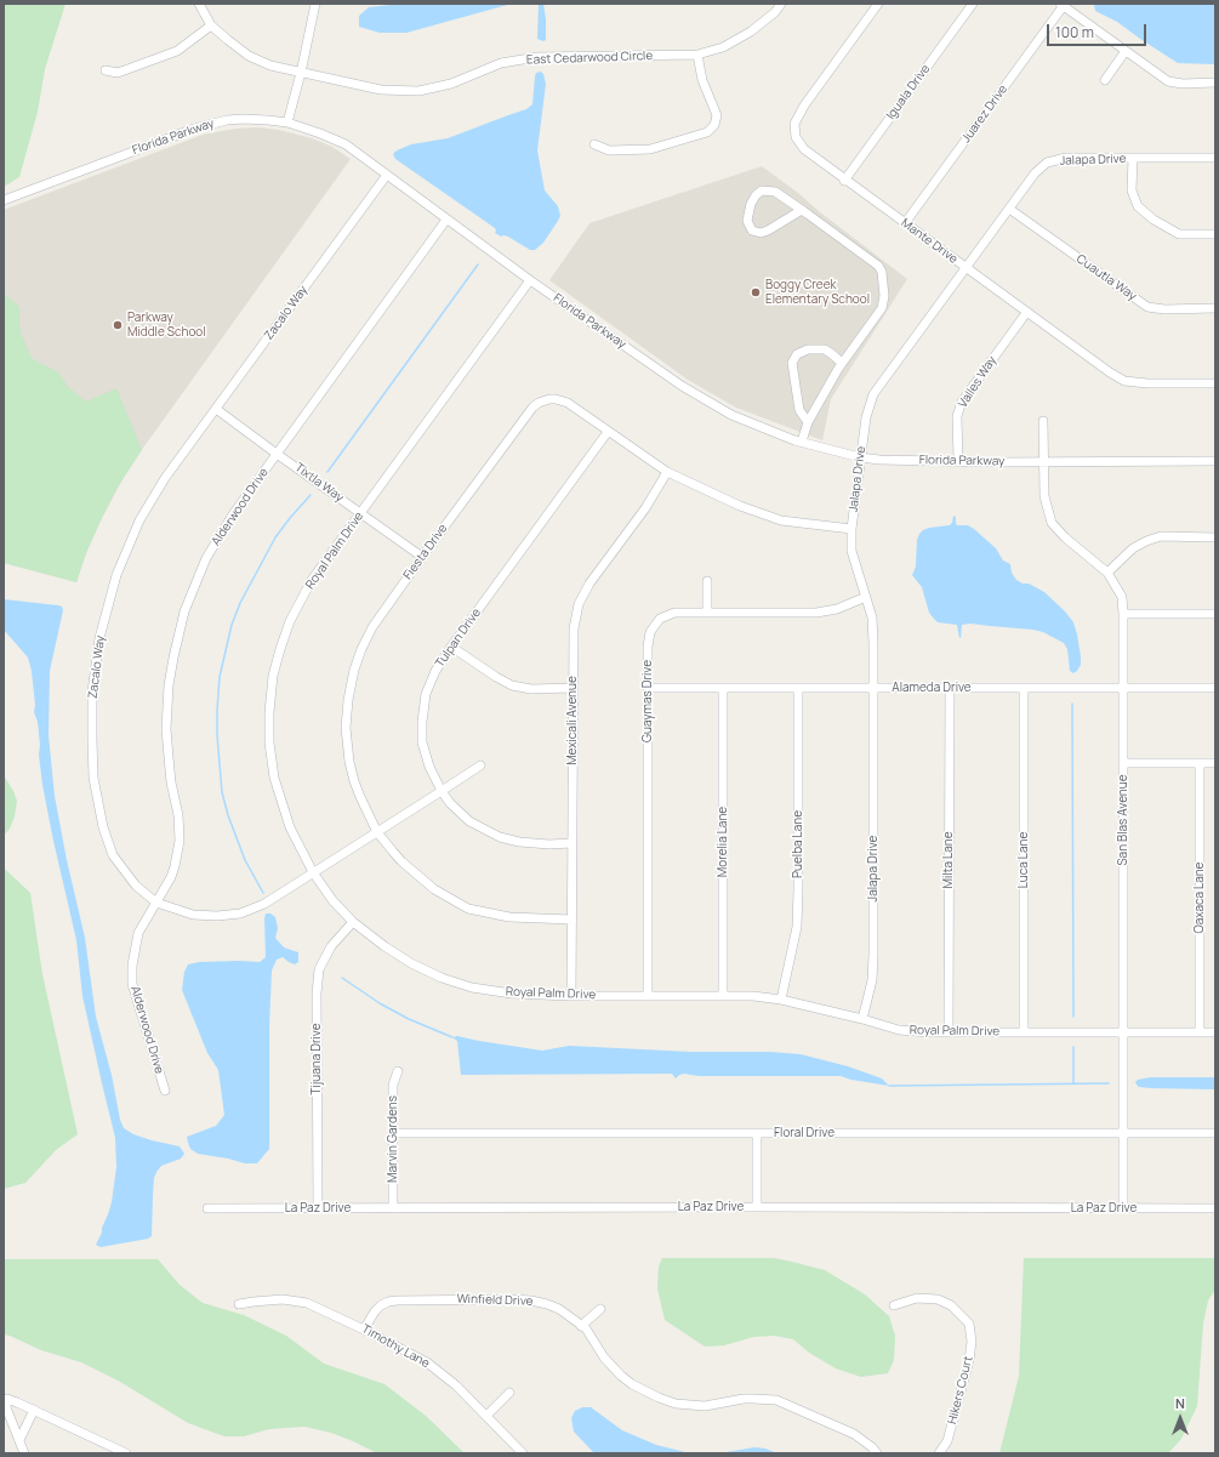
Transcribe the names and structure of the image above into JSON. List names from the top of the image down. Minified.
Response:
{"streets":{"street":["East Cedarwood Circle","Iguala Drive","Juarez Drive","Florida Parkway","Jalapa Drive","Mante Drive","Cuautla Way","Zacalo Way","Valles Way","Tixtla Way","Alderwood Drive","Royal Palm Drive","Fiesta Drive","Tulpan Drive","Alameda Drive","Guaymas Drive","Mexicali Avenue","San Blas Avenue","Morelia Lane","Puelba Lane","Milta Lane","Luca Lane","Oaxaca Lane","Tijuana Drive","Floral Drive","Marvin Gardens","La Paz Drive","Winfield Drive","Timothy Lane","Hikers Court"]},"crossings":[["Iguala Drive","Mante Drive"],["Juarez Drive","Mante Drive"],["Florida Parkway","Jalapa Drive"],["Florida Parkway","Zacalo Way"],["Florida Parkway","Valles Way"],["Florida Parkway","Alderwood Drive"],["Florida Parkway","Royal Palm Drive"],["Florida Parkway","San Blas Avenue"],["Jalapa Drive","Mante Drive"],["Jalapa Drive","Cuautla Way"],["Jalapa Drive","Royal Palm Drive"],["Jalapa Drive","Fiesta Drive"],["Jalapa Drive","Alameda Drive"],["Jalapa Drive","Guaymas Drive"],["Mante Drive","Valles Way"],["Zacalo Way","Tixtla Way"],["Zacalo Way","Alderwood Drive"],["Zacalo Way","Royal Palm Drive"],["Zacalo Way","Fiesta Drive"],["Zacalo Way","Tulpan Drive"],["Tixtla Way","Alderwood Drive"],["Tixtla Way","Royal Palm Drive"],["Tixtla Way","Fiesta Drive"],["Royal Palm Drive","Guaymas Drive"],["Royal Palm Drive","Mexicali Avenue"],["Royal Palm Drive","San Blas Avenue"],["Royal Palm Drive","Morelia Lane"],["Royal Palm Drive","Puelba Lane"],["Royal Palm Drive","Milta Lane"],["Royal Palm Drive","Luca Lane"],["Royal Palm Drive","Oaxaca Lane"],["Royal Palm Drive","Tijuana Drive"],["Fiesta Drive","Tulpan Drive"],["Fiesta Drive","Mexicali Avenue"],["Tulpan Drive","Mexicali Avenue"],["Alameda Drive","Guaymas Drive"],["Alameda Drive","San Blas Avenue"],["Alameda Drive","Morelia Lane"],["Alameda Drive","Puelba Lane"],["Alameda Drive","Milta Lane"],["Alameda Drive","Luca Lane"],["San Blas Avenue","Floral Drive"],["San Blas Avenue","La Paz Drive"],["Tijuana Drive","La Paz Drive"],["Floral Drive","Marvin Gardens"],["Marvin Gardens","La Paz Drive"],["Winfield Drive","Timothy Lane"]],"places":["Boggy Creek Elementary School","Parkway Middle School"],"scale_bar":"100 m","north":"top"}
